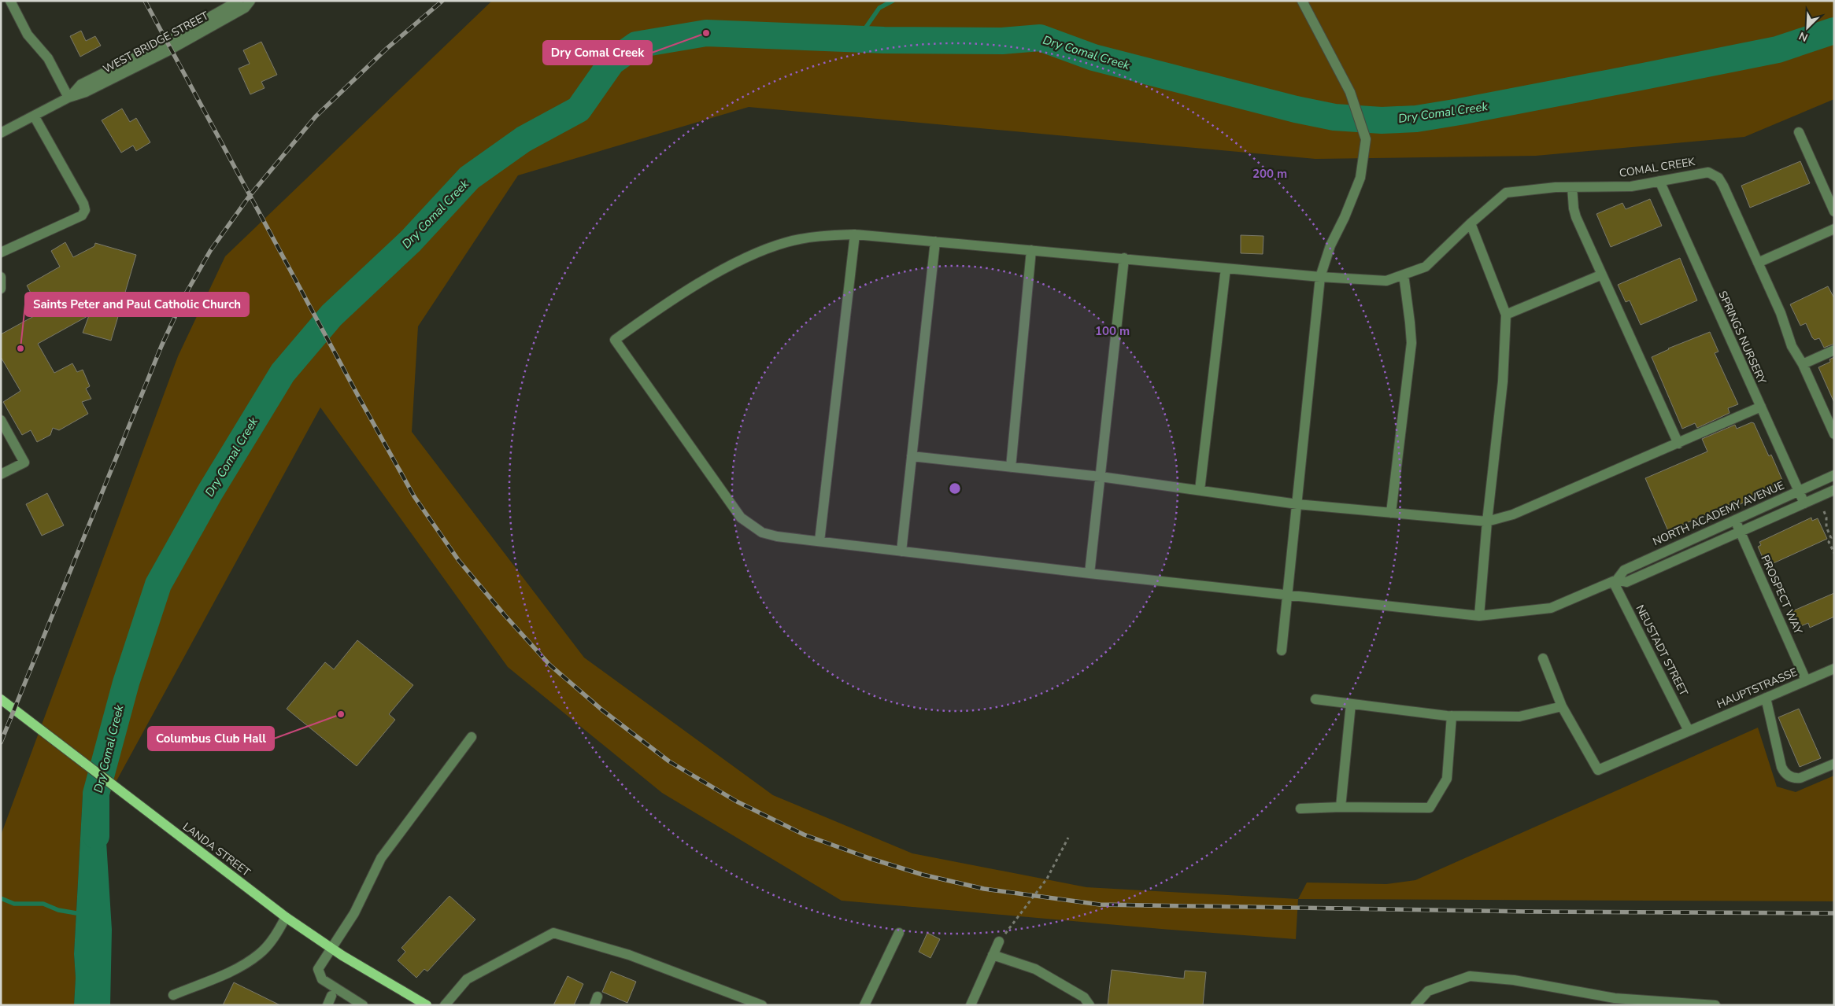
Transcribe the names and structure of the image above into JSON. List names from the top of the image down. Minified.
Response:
{"streets":{"main road":["LANDA STREET"],"street":["WEST BRIDGE STREET","COMAL CREEK","SPRINGS NURSERY","NORTH ACADEMY AVENUE","PROSPECT WAY","NEUSTADT STREET","HAUPTSTRASSE"]},"crossings":[["COMAL CREEK","SPRINGS NURSERY"],["SPRINGS NURSERY","NORTH ACADEMY AVENUE"],["NORTH ACADEMY AVENUE","PROSPECT WAY"],["NORTH ACADEMY AVENUE","NEUSTADT STREET"],["PROSPECT WAY","HAUPTSTRASSE"],["NEUSTADT STREET","HAUPTSTRASSE"]],"water":["Dry Comal Creek"],"places":["Dry Comal Creek","Saints Peter and Paul Catholic Church","Columbus Club Hall"],"north":"bottom left","rings":["200 m","100 m"]}
